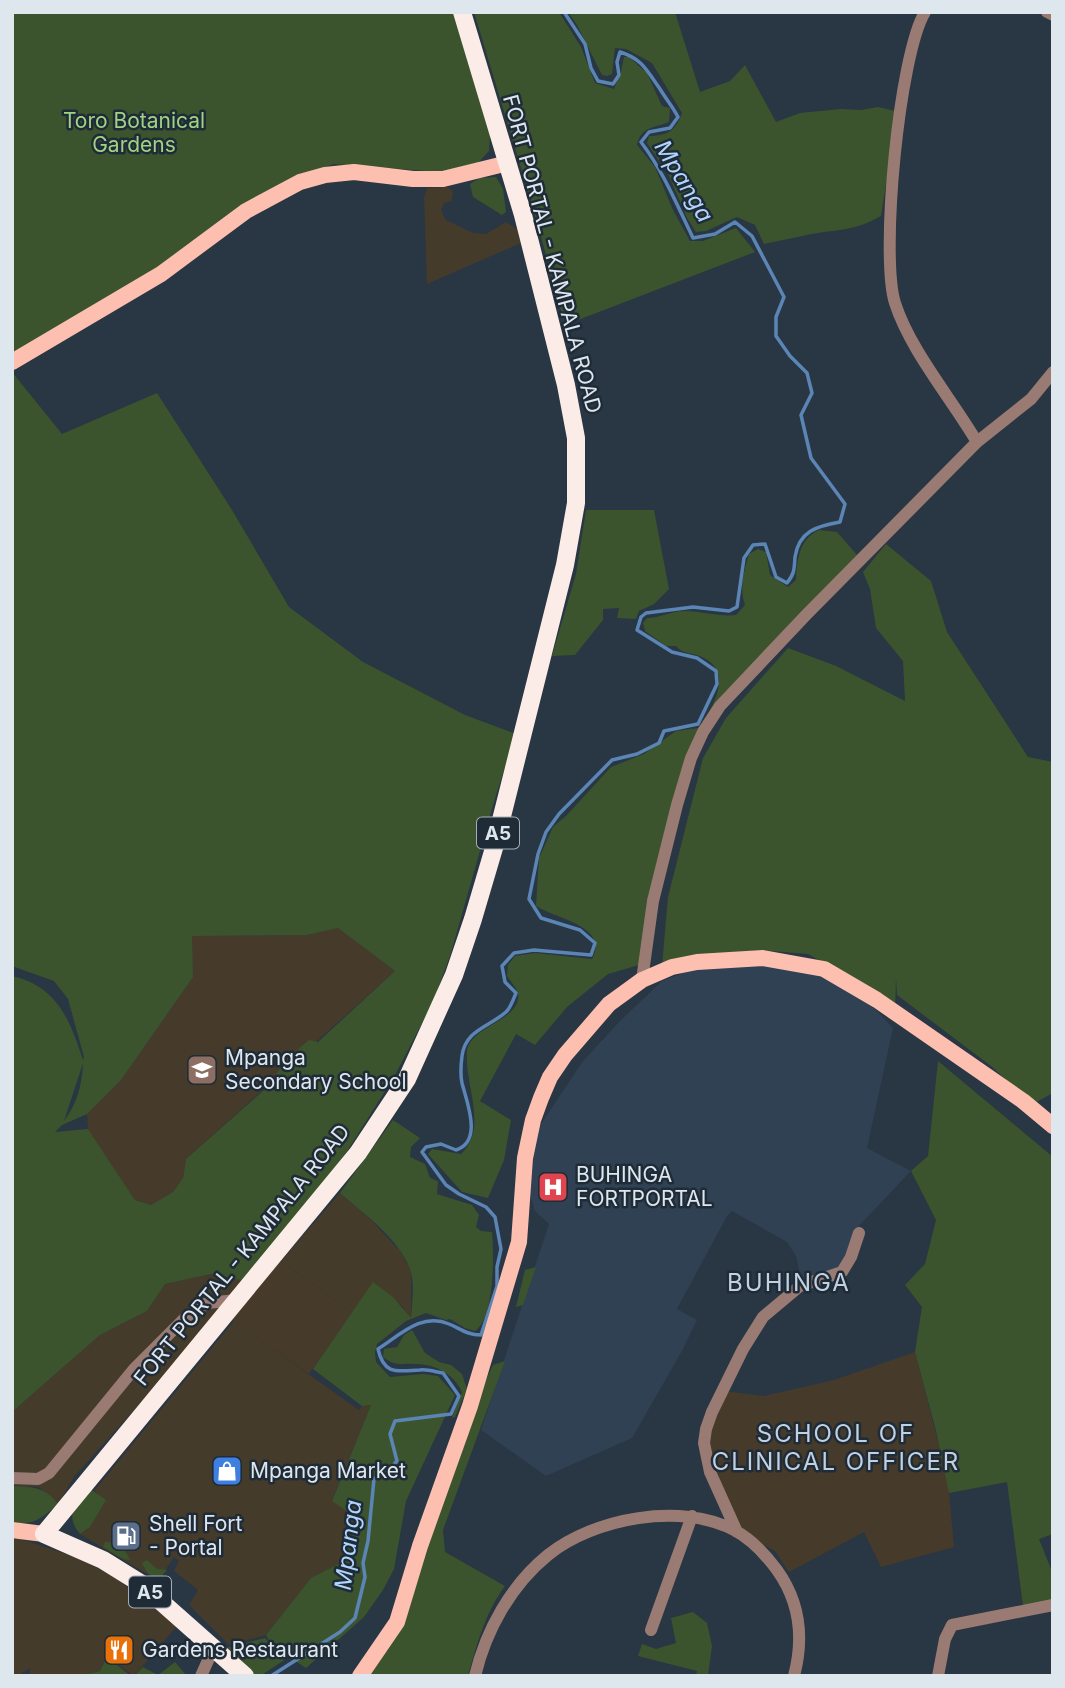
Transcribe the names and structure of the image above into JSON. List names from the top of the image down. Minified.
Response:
{"streets":{"highway":["FORT PORTAL - KAMPALA ROAD","A5"]},"crossings":[["FORT PORTAL - KAMPALA ROAD","A5"]],"districts":["BUHINGA","SCHOOL OF CLINICAL OFFICER"],"water":["Mpanga"],"parks":["Toro Botanical Gardens"],"places":{"school or university":["Mpanga Secondary School"],"hospital":["BUHINGA FORTPORTAL"],"shop":["Mpanga Market"],"fuel station":["Shell Fort - Portal"],"restaurant":["Gardens Restaurant"]}}
